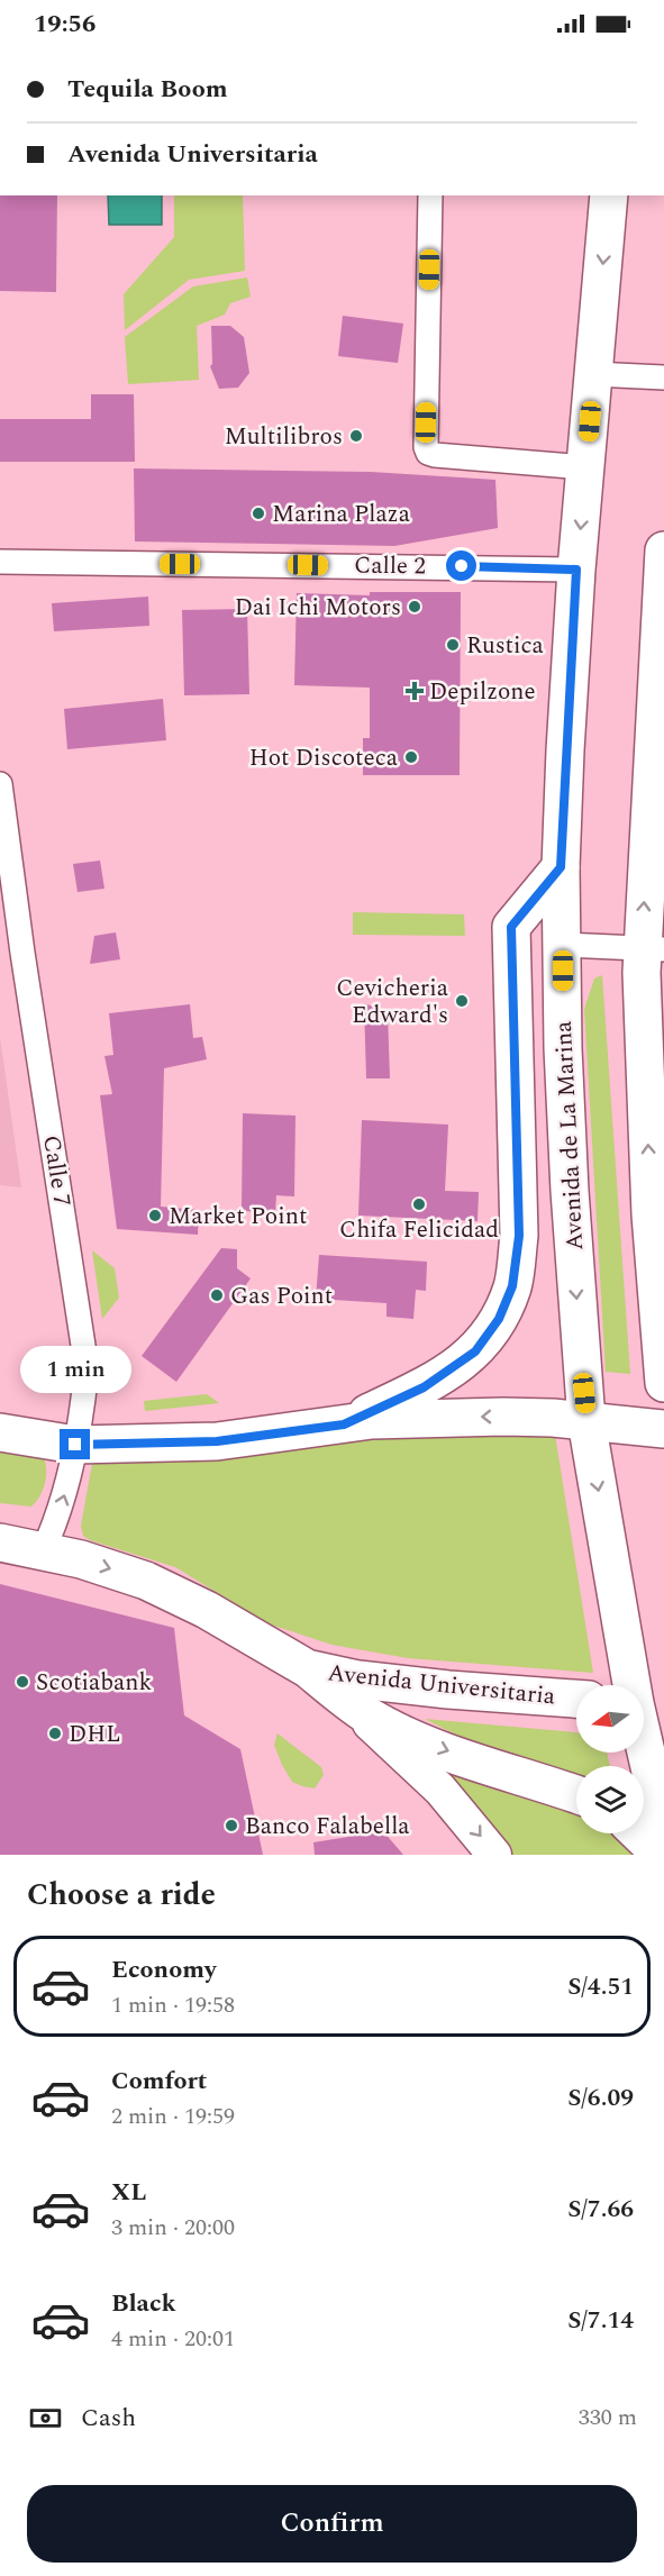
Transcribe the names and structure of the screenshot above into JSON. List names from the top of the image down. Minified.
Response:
{"streets":{"main road":["Avenida de La Marina","Avenida Universitaria"],"street":["Calle 2","Calle 7"]},"crossings":[["Calle 2","Avenida de La Marina"],["Calle 7","Avenida Universitaria"]],"places":{"other":["Multilibros","Marina Plaza","Dai Ichi Motors","Rustica","Hot Discoteca","Cevicheria Edward's","Chifa Felicidad","Market Point","Gas Point","Scotiabank","DHL","Banco Falabella"],"health":["Depilzone"]},"north":"left","page":{"status":"19:56","banner":["Tequila Boom","Avenida Universitaria"],"bubble":"1 min","heading":"Choose a ride","list":[{"name":"Economy","note":"1 min · 19:58","value":"S/4.51"},{"name":"Comfort","note":"2 min · 19:59","value":"S/6.09"},{"name":"XL","note":"3 min · 20:00","value":"S/7.66"},{"name":"Black","note":"4 min · 20:01","value":"S/7.14"}],"pay":["Cash","330 m"],"buttons":"Confirm"}}
